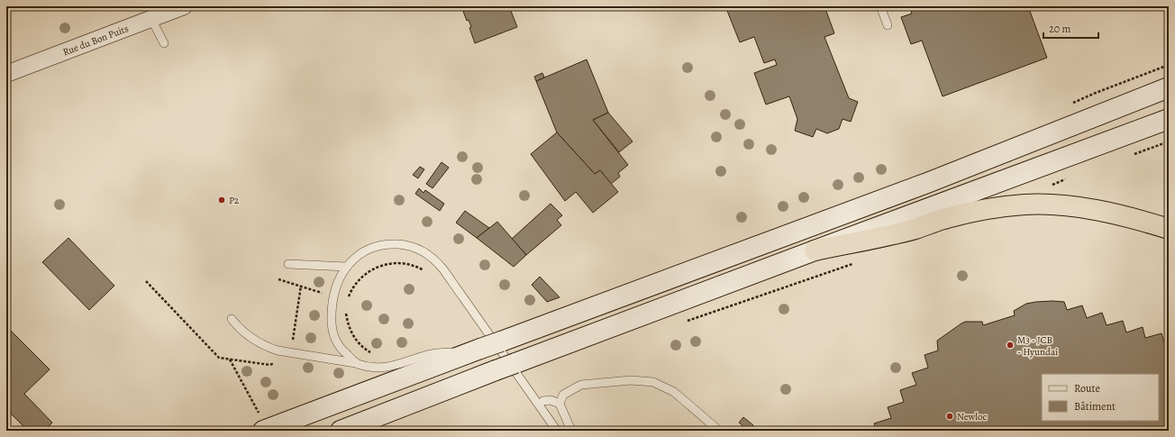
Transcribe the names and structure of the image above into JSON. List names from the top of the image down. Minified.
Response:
{"streets":{"street":["Rue du Bon Puits"]},"places":["P2","M3 - JCB - Hyundai","Newloc"],"legend":["Route","Bâtiment"],"scale_bar":"20 m"}
